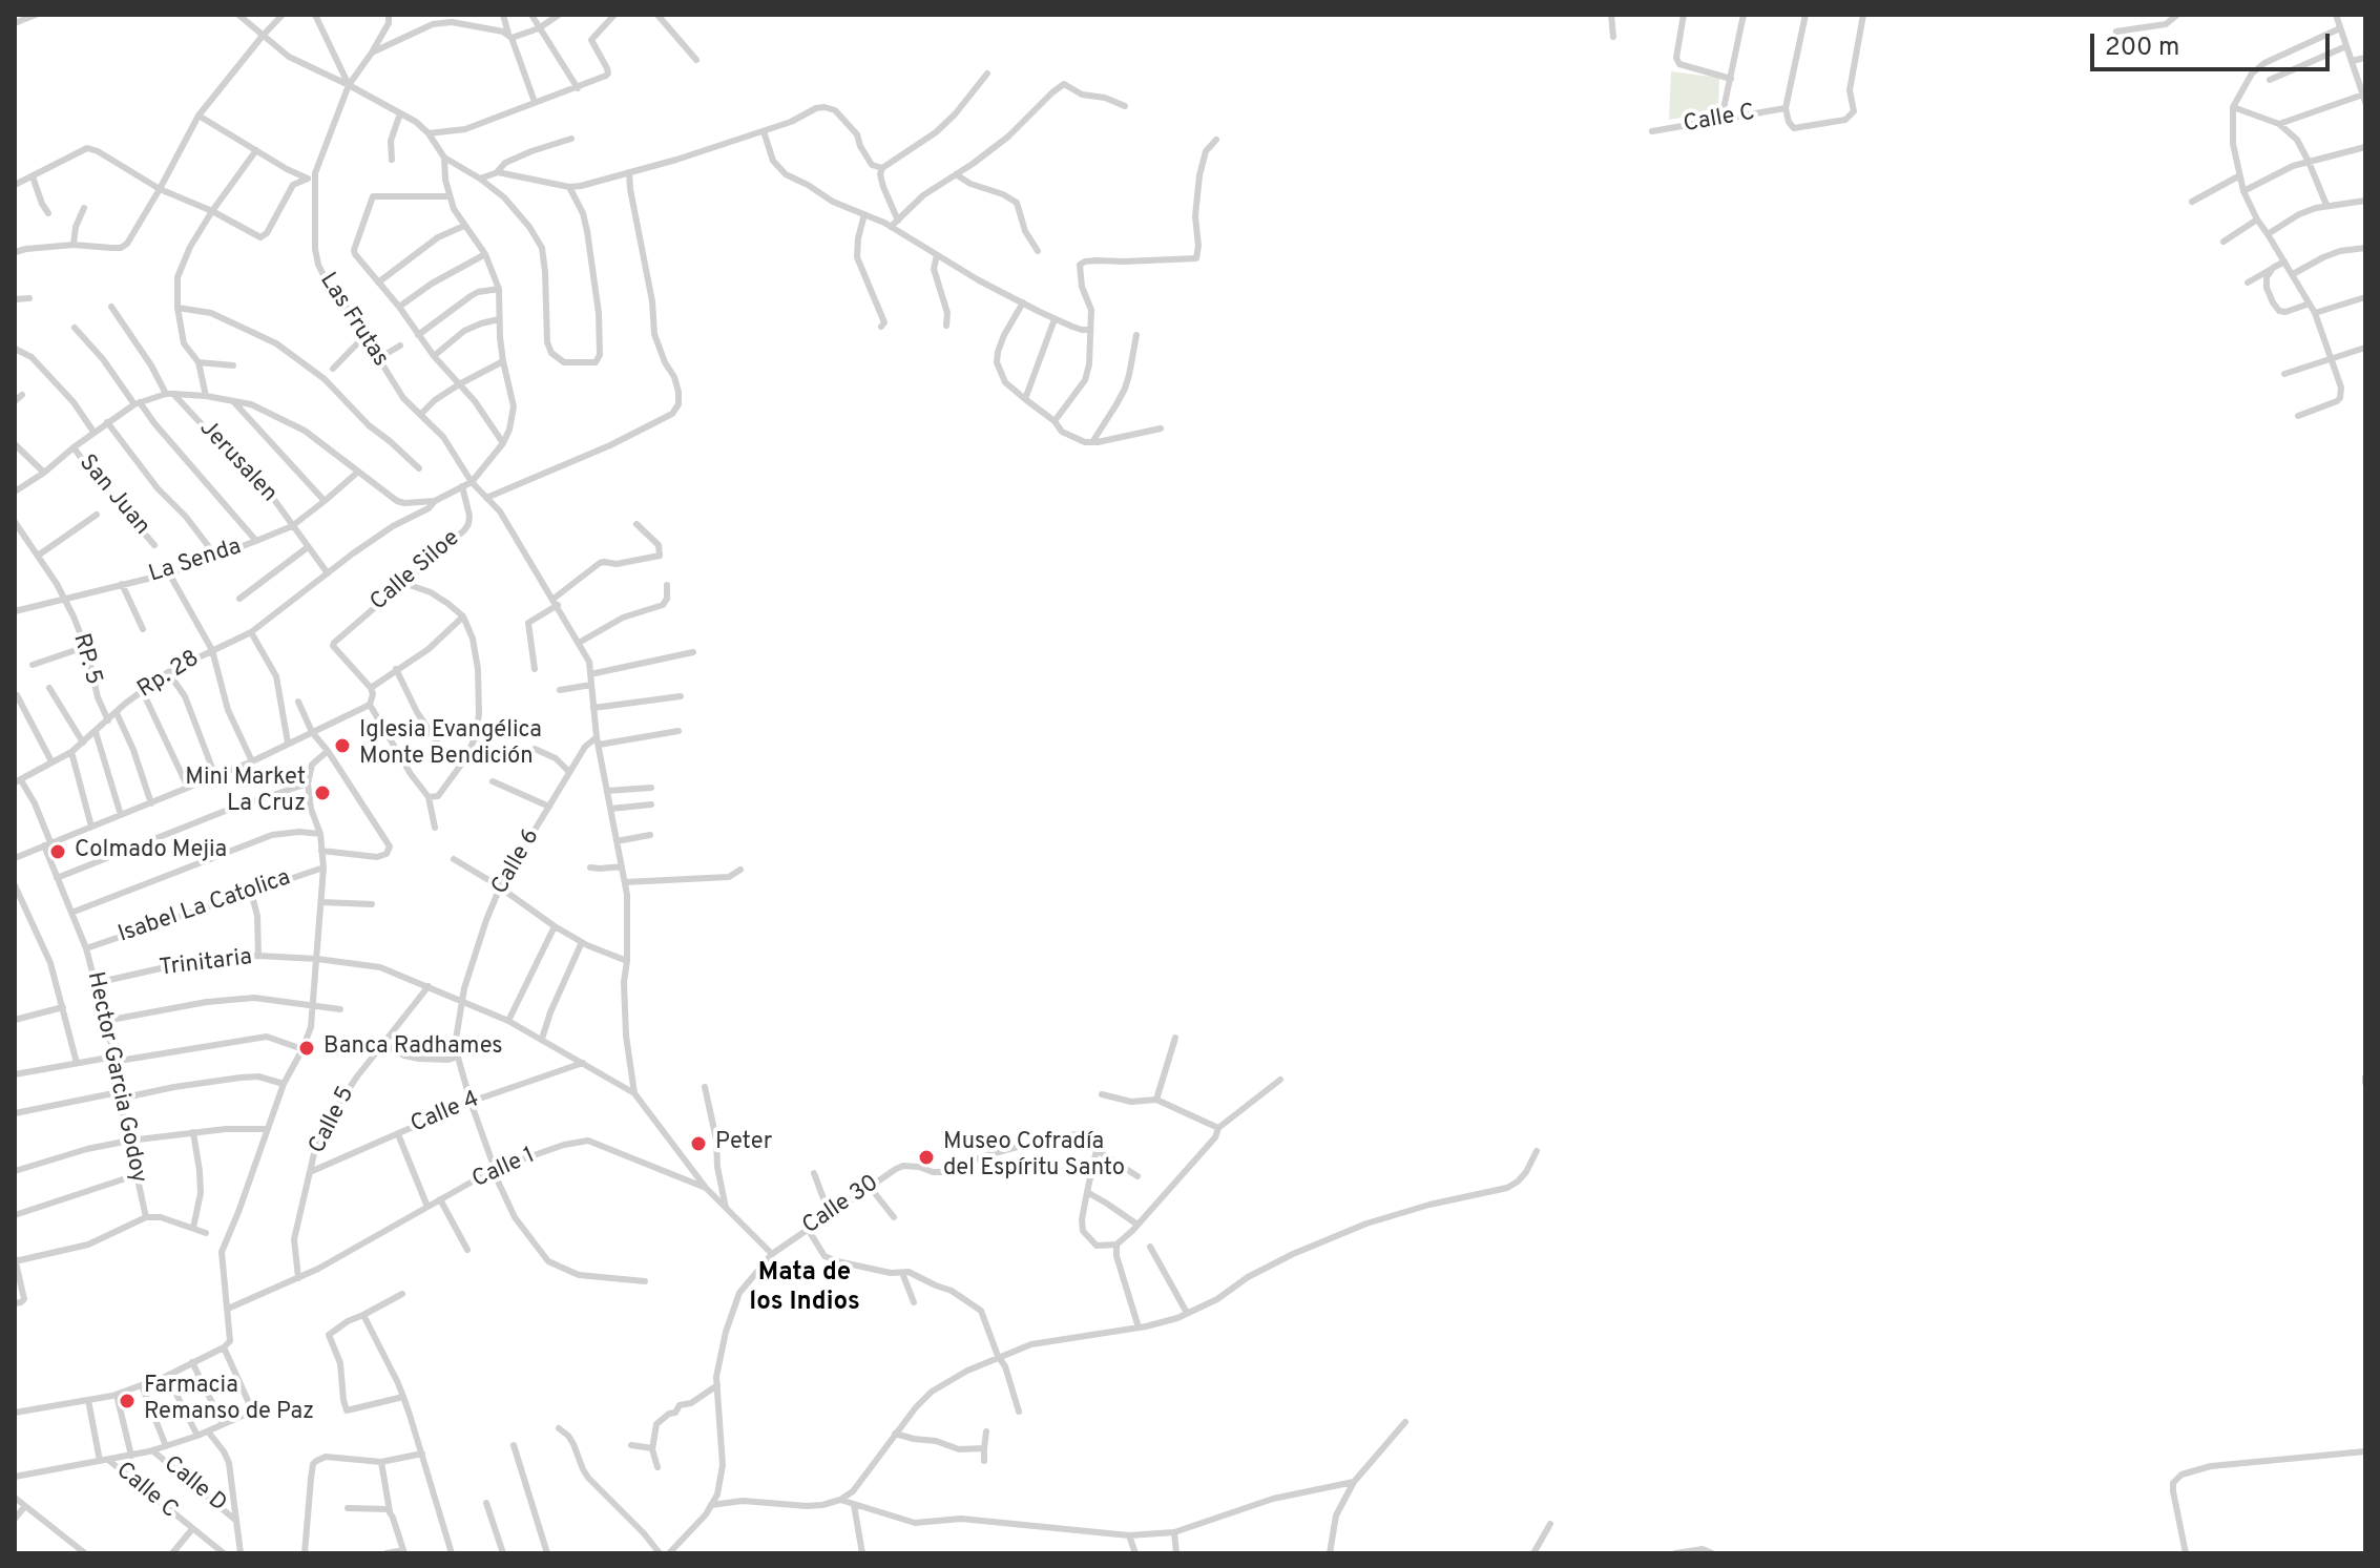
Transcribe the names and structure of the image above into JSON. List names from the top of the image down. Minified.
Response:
{"streets":{"street":["Calle C","Las Frutas","Jerusalen","San Juan","La Senda","Calle Siloe","RP. 5","Rp. 28","Calle 6","Isabel La Catolica","Trinitaria","Hector Garcia Godoy","Calle 4","Calle 5","Calle 1","Calle 30","Calle D"]},"crossings":[["Las Frutas","Rp. 28"],["Las Frutas","Calle 6"],["Las Frutas","Trinitaria"],["Jerusalen","La Senda"],["Jerusalen","Rp. 28"],["La Senda","RP. 5"],["Calle Siloe","Rp. 28"],["RP. 5","Rp. 28"],["Rp. 28","Hector Garcia Godoy"],["Calle 6","Trinitaria"],["Calle 6","Calle 4"],["Calle 6","Calle 1"],["Isabel La Catolica","Hector Garcia Godoy"],["Trinitaria","Hector Garcia Godoy"],["Trinitaria","Calle 4"],["Trinitaria","Calle 5"],["Calle 4","Calle 5"],["Calle 5","Calle 1"],["Calle 1","Calle 30"]],"districts":["Mata de los Indios"],"places":["Iglesia Evangélica Monte Bendición","Mini Market La Cruz","Colmado Mejia","Banca Radhames","Peter","Museo Cofradía del Espíritu Santo","Farmacia Remanso de Paz"],"scale_bar":"200 m"}
